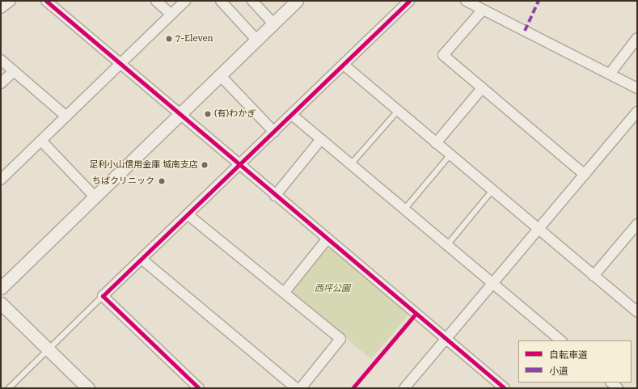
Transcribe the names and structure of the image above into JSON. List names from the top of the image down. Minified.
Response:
{"parks":["西坪公園"],"places":["7-Eleven","(有)わかぎ","足利小山信用金庫 城南支店","ちばクリニック"],"legend":["自転車道","小道"]}
